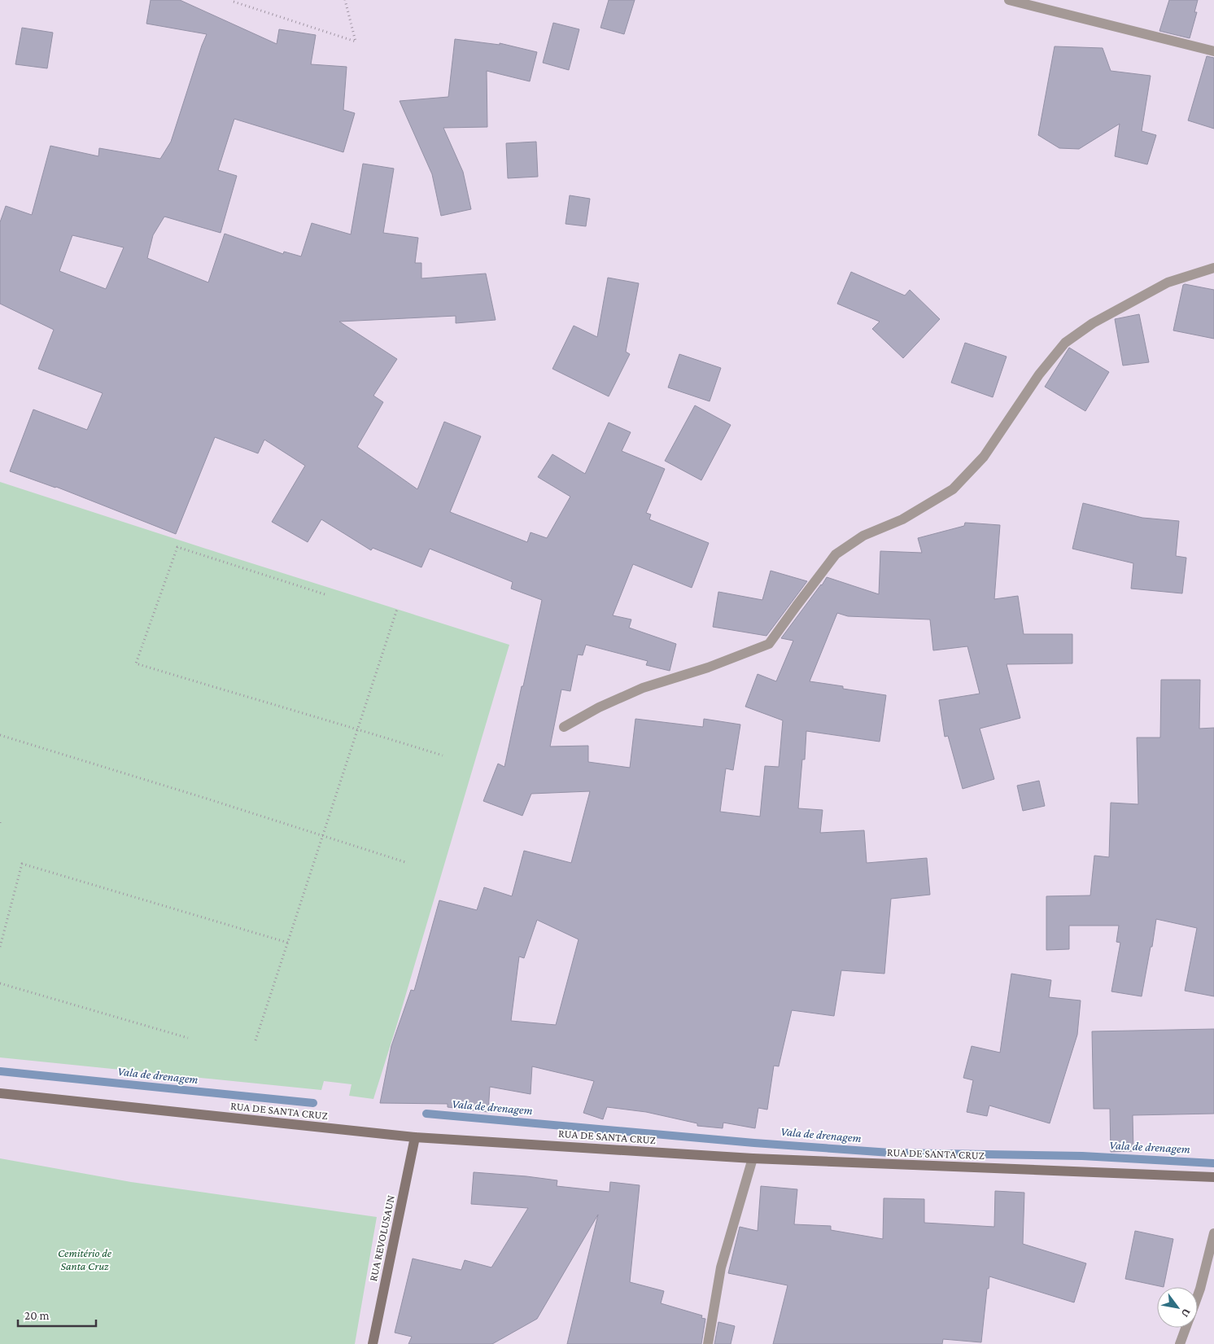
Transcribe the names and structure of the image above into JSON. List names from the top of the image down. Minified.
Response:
{"streets":{"street":["RUA DE SANTA CRUZ","RUA REVOLUSAUN"]},"crossings":[["RUA DE SANTA CRUZ","RUA REVOLUSAUN"]],"water":["Vala de drenagem"],"parks":["Cemitério de Santa Cruz"],"scale_bar":"20 m","north":"bottom right"}
